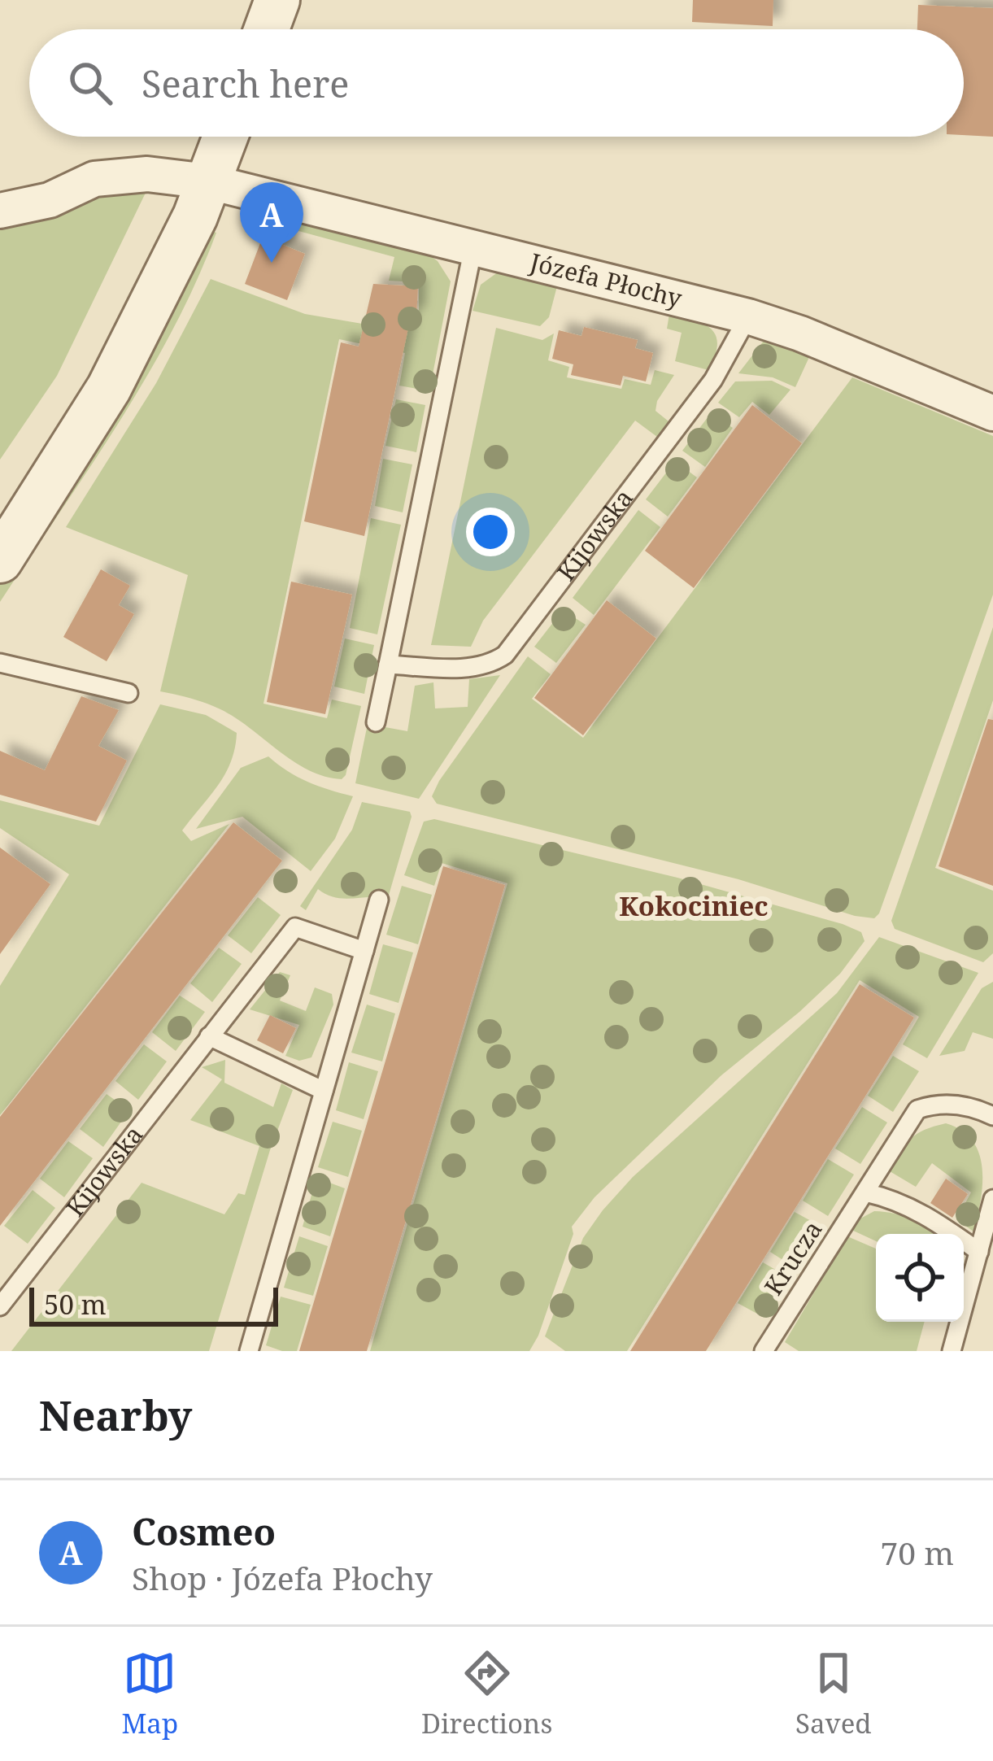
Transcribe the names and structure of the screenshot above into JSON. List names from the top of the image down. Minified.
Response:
{"streets":{"street":["Józefa Płochy"],"lane":["Kijowska","Krucza"]},"crossings":[["Józefa Płochy","Kijowska"]],"districts":["Kokociniec"],"scale_bar":"50 m","page":{"search":"Search here","pins":"A","scale":"50 m","heading":"Nearby","list":[{"mark":"A","name":"Cosmeo","note":"Shop · Józefa Płochy","value":"70 m"}],"nav":["Map","Directions","Saved"]}}
